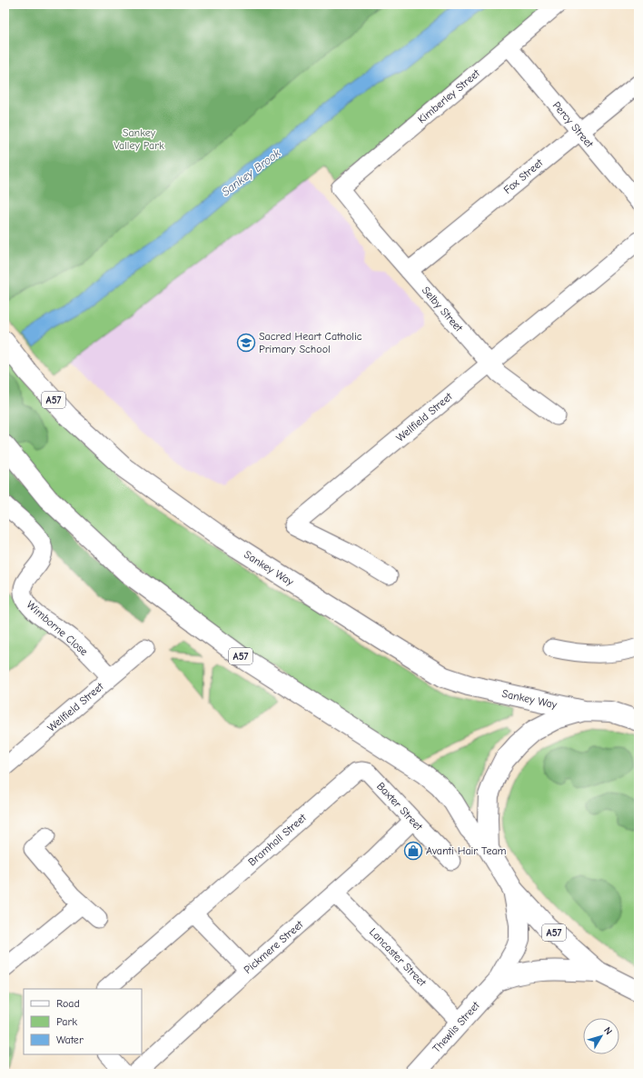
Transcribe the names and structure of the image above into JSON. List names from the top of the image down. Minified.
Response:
{"streets":{"main road":["A57","Sankey Way","Thewlis Street"],"street":["Kimberley Street","Percy Street","Fox Street","Selby Street","Wellfield Street","Wimborne Close","Baxter Street","Bramhall Street","Pickmere Street","Lancaster Street"]},"crossings":[["Kimberley Street","Percy Street"],["Kimberley Street","Selby Street"],["Percy Street","Fox Street"],["Fox Street","Selby Street"],["Selby Street","Wellfield Street"],["A57","Sankey Way"],["A57","Thewlis Street"],["Wellfield Street","Wimborne Close"],["Baxter Street","Bramhall Street"],["Baxter Street","Pickmere Street"],["Pickmere Street","Lancaster Street"],["Lancaster Street","Thewlis Street"]],"water":["Sankey Brook"],"parks":["Sankey Valley Park"],"places":{"school or university":["Sacred Heart Catholic Primary School"],"shop":["Avanti Hair Team"]},"legend":["Road","Park","Water"],"north":"top right"}
